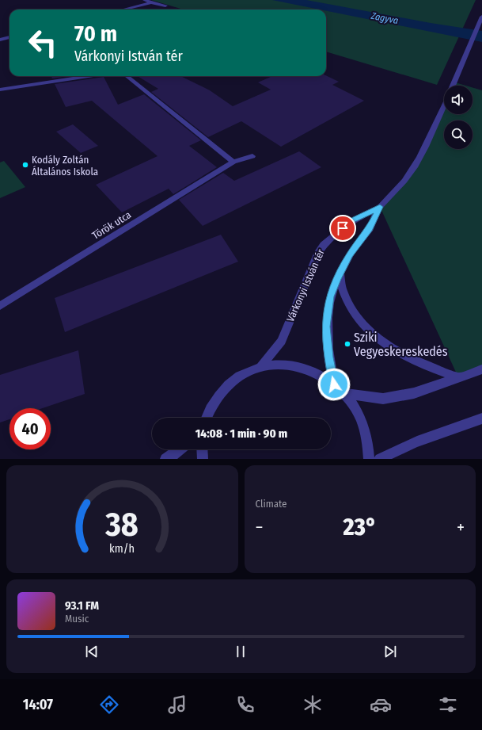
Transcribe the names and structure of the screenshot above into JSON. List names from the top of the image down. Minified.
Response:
{"streets":{"street":["Török utca","Várkonyi István tér"]},"water":["Zagyva"],"places":["Kodály Zoltán Általános Iskola","Sziki Vegyeskereskedés"],"page":{"turn":["70 m","Várkonyi István tér"],"limit":"40","trip":"14:08 · 1 min · 90 m","tile":"Climate","heat":["−","23°","+"],"song":["93.1 FM","Music"],"tabs":"14:07","gauge":["38","km/h"]}}
